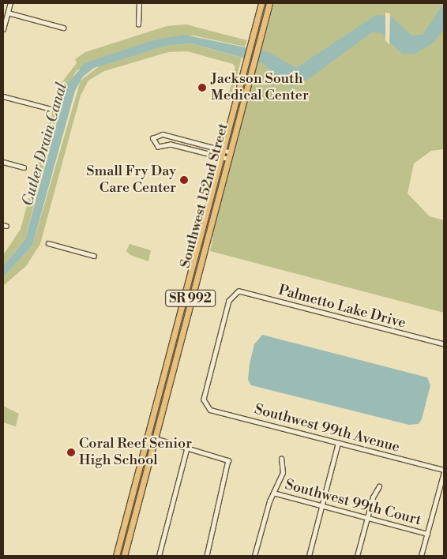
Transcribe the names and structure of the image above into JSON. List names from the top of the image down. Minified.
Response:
{"streets":{"main road":["Southwest 152nd Street","SR 992"],"street":["Palmetto Lake Drive","Southwest 99th Avenue","Southwest 99th Court"]},"crossings":[["Palmetto Lake Drive","Southwest 99th Avenue"]],"water":["Cutler Drain Canal"],"places":["Jackson South Medical Center","Small Fry Day Care Center","Coral Reef Senior High School"]}
